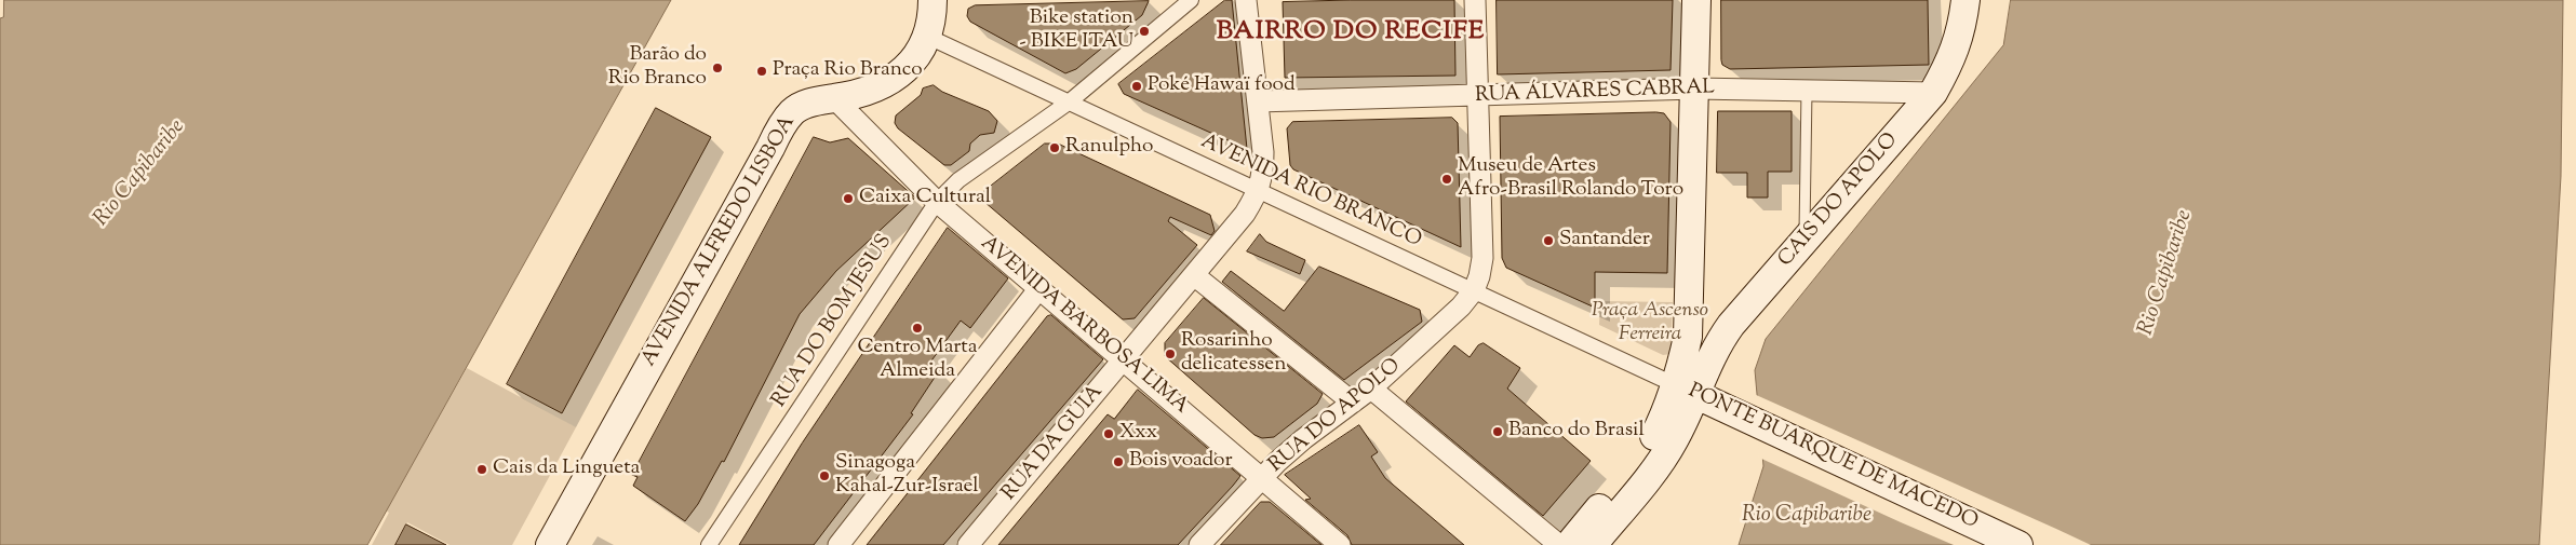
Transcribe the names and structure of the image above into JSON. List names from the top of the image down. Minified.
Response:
{"streets":{"main road":["CAIS DO APOLO","AVENIDA ALFREDO LISBOA","PONTE BUARQUE DE MACEDO"],"street":["RUA ÁLVARES CABRAL","AVENIDA RIO BRANCO","RUA DO BOM JESUS","AVENIDA BARBOSA LIMA","RUA DO APOLO","RUA DA GUIA"]},"crossings":[["RUA ÁLVARES CABRAL","CAIS DO APOLO"],["AVENIDA RIO BRANCO","CAIS DO APOLO"],["AVENIDA RIO BRANCO","AVENIDA ALFREDO LISBOA"],["AVENIDA RIO BRANCO","RUA DO BOM JESUS"],["AVENIDA RIO BRANCO","RUA DO APOLO"],["AVENIDA RIO BRANCO","RUA DA GUIA"],["AVENIDA RIO BRANCO","PONTE BUARQUE DE MACEDO"],["CAIS DO APOLO","PONTE BUARQUE DE MACEDO"],["AVENIDA ALFREDO LISBOA","AVENIDA BARBOSA LIMA"],["RUA DO BOM JESUS","AVENIDA BARBOSA LIMA"],["AVENIDA BARBOSA LIMA","RUA DO APOLO"],["AVENIDA BARBOSA LIMA","RUA DA GUIA"]],"districts":["BAIRRO DO RECIFE"],"water":["Rio Capibaribe"],"parks":["Praça Ascenso Ferreira"],"places":["Bike station - BIKE ITAU","Barão do Rio Branco","Praça Rio Branco","Poké Hawaï food","Ranulpho","Museu de Artes Afro-Brasil Rolando Toro","Caixa Cultural","Santander","Centro Marta Almeida","Rosarinho delicatessen","Banco do Brasil","Xxx","Bois voador","Cais da Lingueta","Sinagoga Kahal-Zur-Israel"]}
